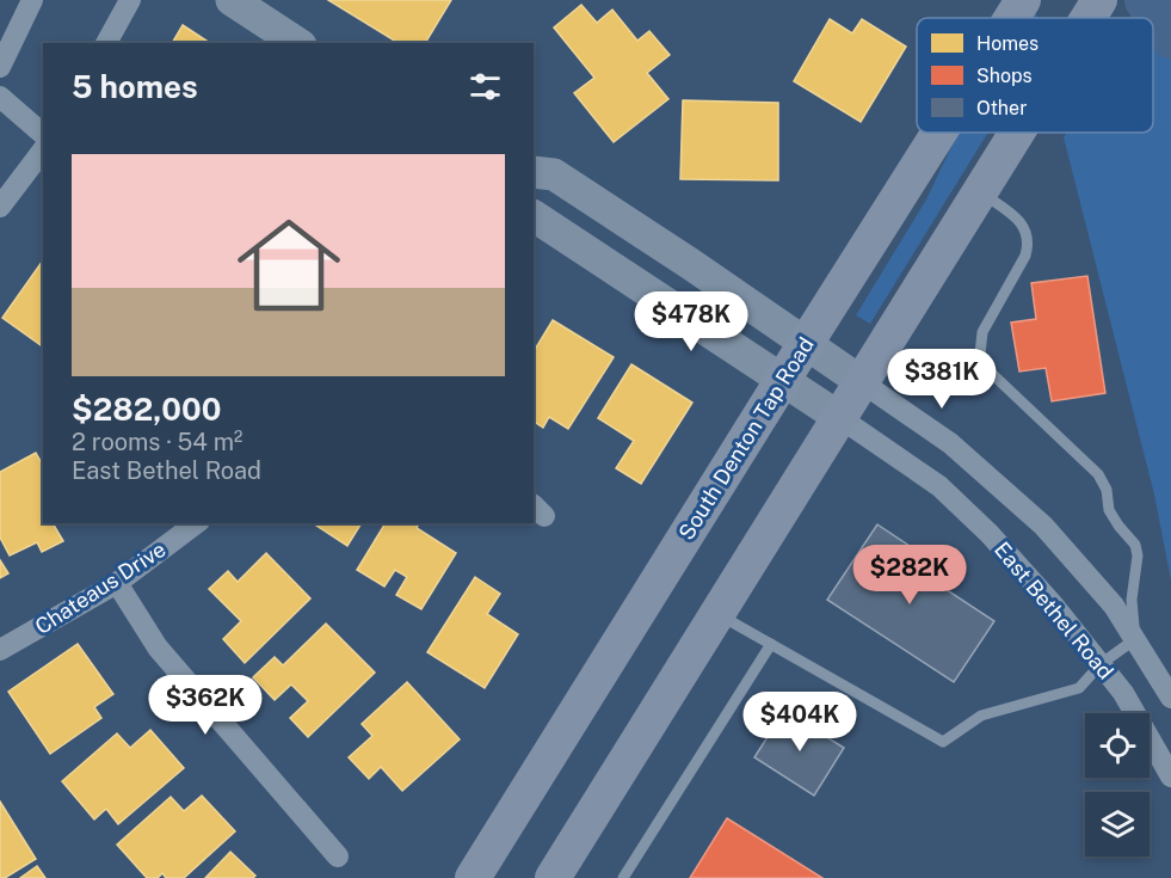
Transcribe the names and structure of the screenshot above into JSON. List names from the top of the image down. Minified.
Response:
{"streets":{"main road":["South Denton Tap Road"],"street":["Chateaus Drive","East Bethel Road"]},"legend":["Homes","Shops","Other"],"page":{"heading":"5 homes","list":[{"name":"$282,000","note":"2 rooms · 54 m² · East Bethel Road"}],"price":["$478K","$381K","$282K","$362K","$404K"]}}
